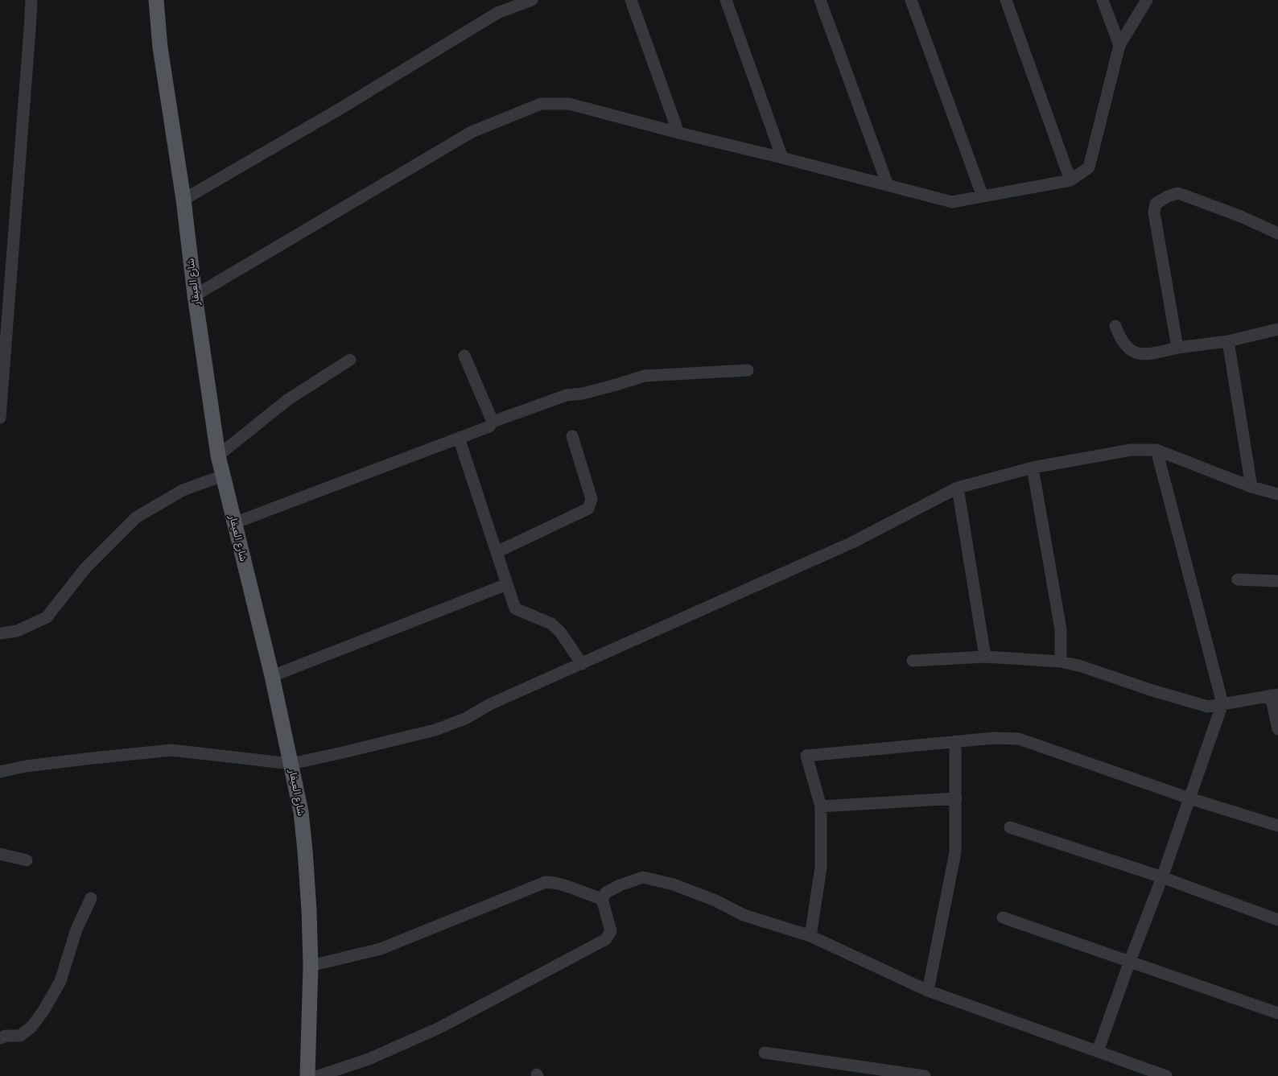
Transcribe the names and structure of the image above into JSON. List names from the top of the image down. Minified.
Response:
{"streets":{"main road":["شارع العيفار"]}}
